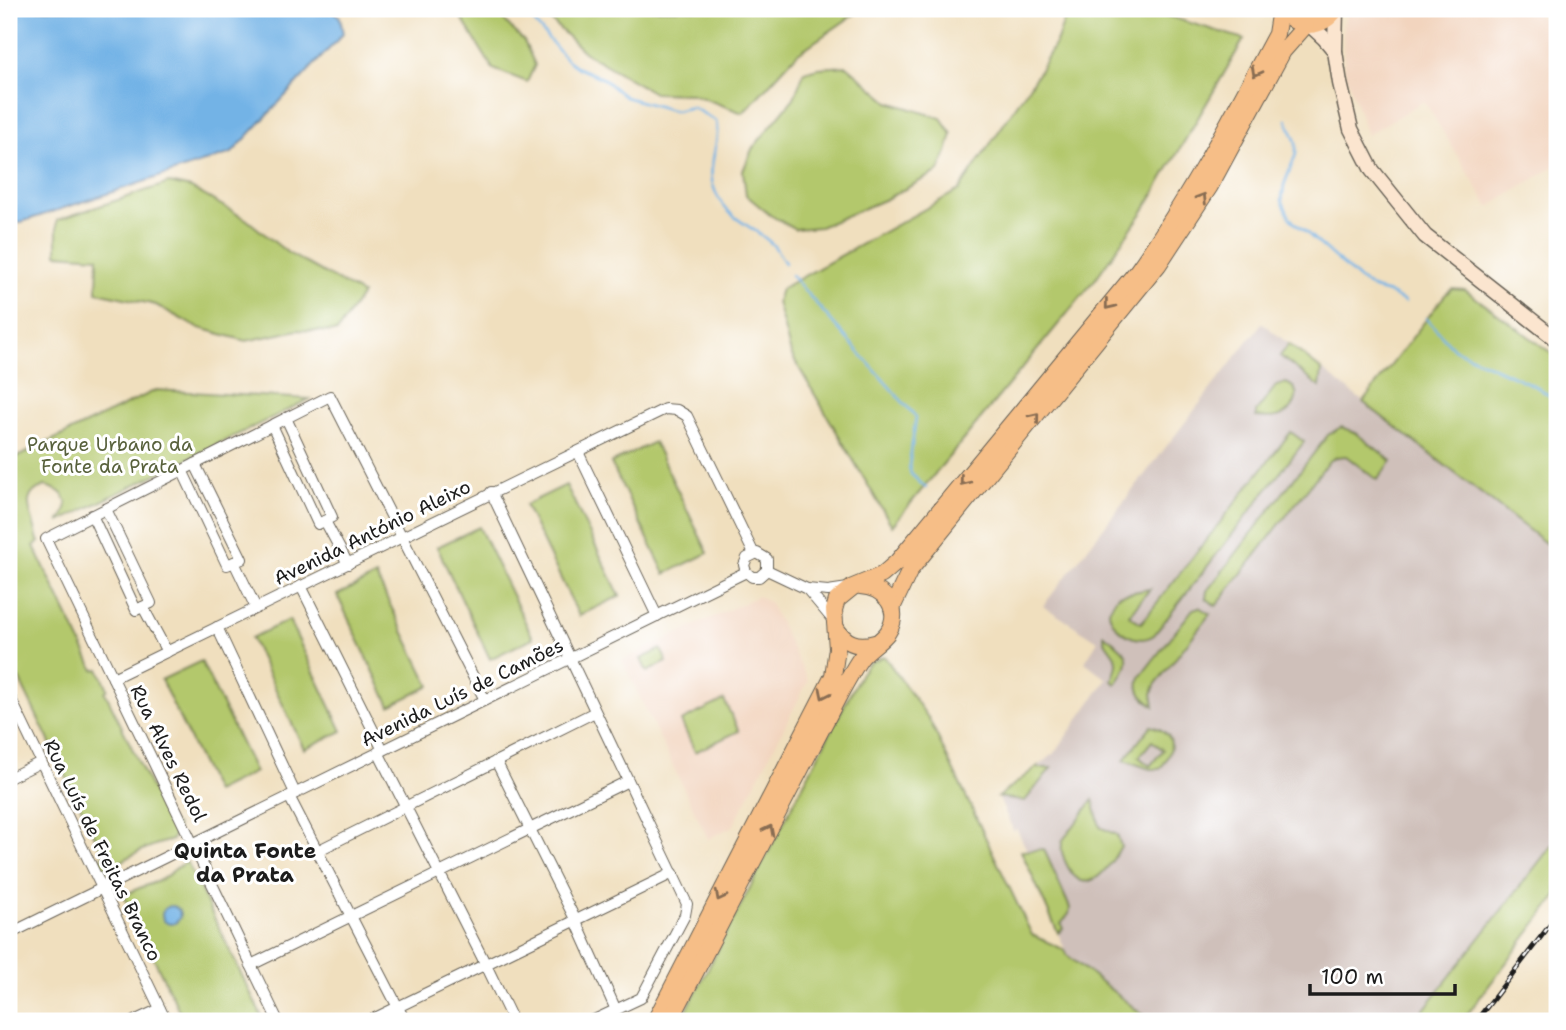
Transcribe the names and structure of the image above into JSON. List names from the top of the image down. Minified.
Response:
{"streets":{"street":["Avenida António Aleixo","Avenida Luís de Camões","Rua Alves Redol","Rua Luís de Freitas Branco"]},"crossings":[["Avenida António Aleixo","Avenida Luís de Camões"],["Avenida António Aleixo","Rua Alves Redol"],["Avenida Luís de Camões","Rua Alves Redol"],["Avenida Luís de Camões","Rua Luís de Freitas Branco"]],"districts":["Quinta Fonte da Prata"],"parks":["Parque Urbano da Fonte da Prata"],"scale_bar":"100 m"}
